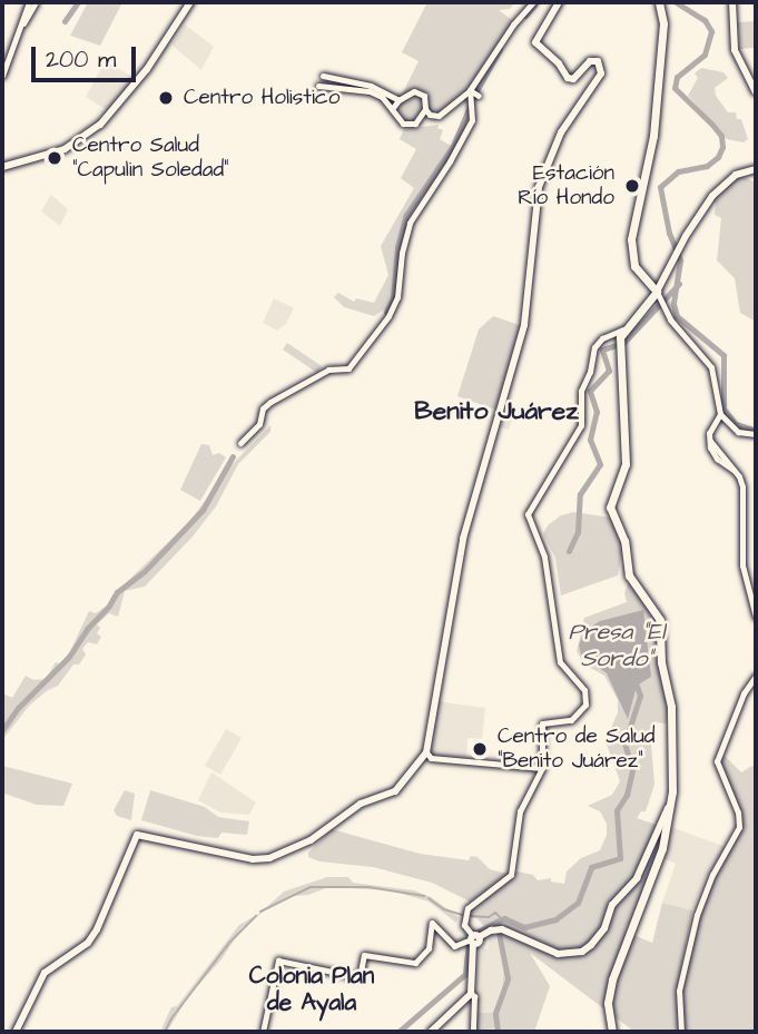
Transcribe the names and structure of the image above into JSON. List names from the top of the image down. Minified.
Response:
{"districts":["Benito Juárez","Colonia Plan de Ayala"],"water":["Presa \"El Sordo\""],"places":["Centro Holistico","Centro Salud \"Capulin Soledad\"","Estación Río Hondo","Centro de Salud \"Benito Juárez\""],"scale_bar":"200 m"}
